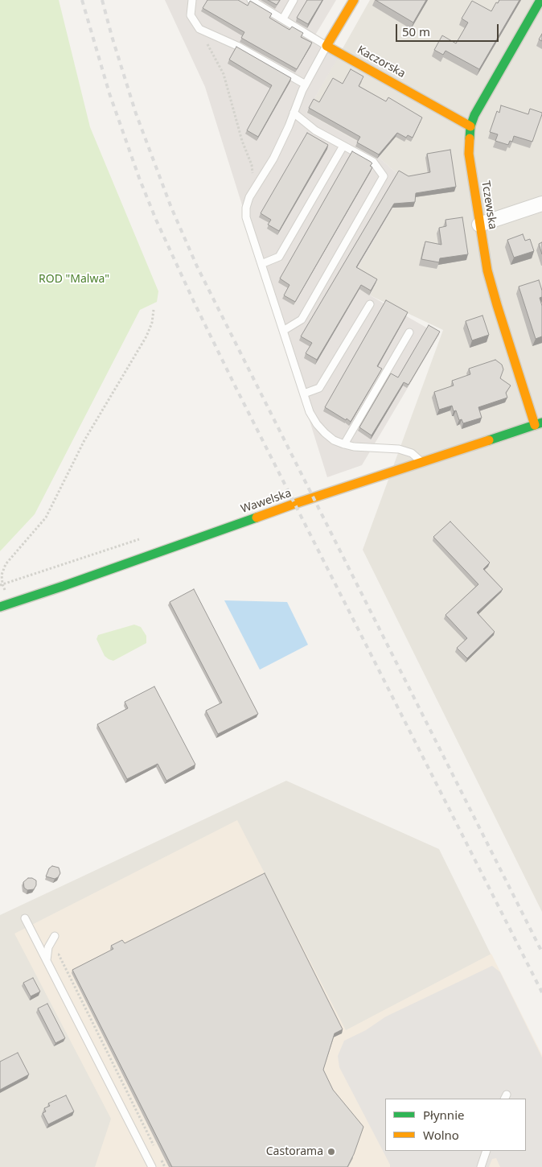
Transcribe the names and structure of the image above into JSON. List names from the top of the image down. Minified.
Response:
{"streets":{"street":["Kaczorska","Tczewska","Wawelska"]},"crossings":[["Kaczorska","Tczewska"],["Tczewska","Wawelska"]],"parks":["ROD \"Malwa\""],"places":["Castorama"],"legend":["Płynnie","Wolno"],"scale_bar":"50 m"}
